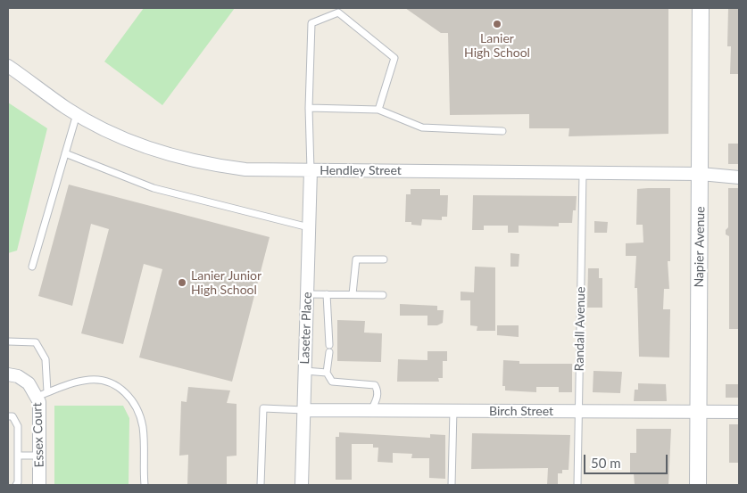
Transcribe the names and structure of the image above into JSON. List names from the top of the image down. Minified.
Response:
{"streets":{"street":["Hendley Street","Napier Avenue","Laseter Place","Birch Street","Essex Court"],"lane":["Randall Avenue"]},"crossings":[["Hendley Street","Napier Avenue"],["Hendley Street","Laseter Place"],["Hendley Street","Randall Avenue"],["Napier Avenue","Birch Street"],["Laseter Place","Birch Street"],["Randall Avenue","Birch Street"]],"places":["Lanier High School","Lanier Junior High School"],"scale_bar":"50 m"}
